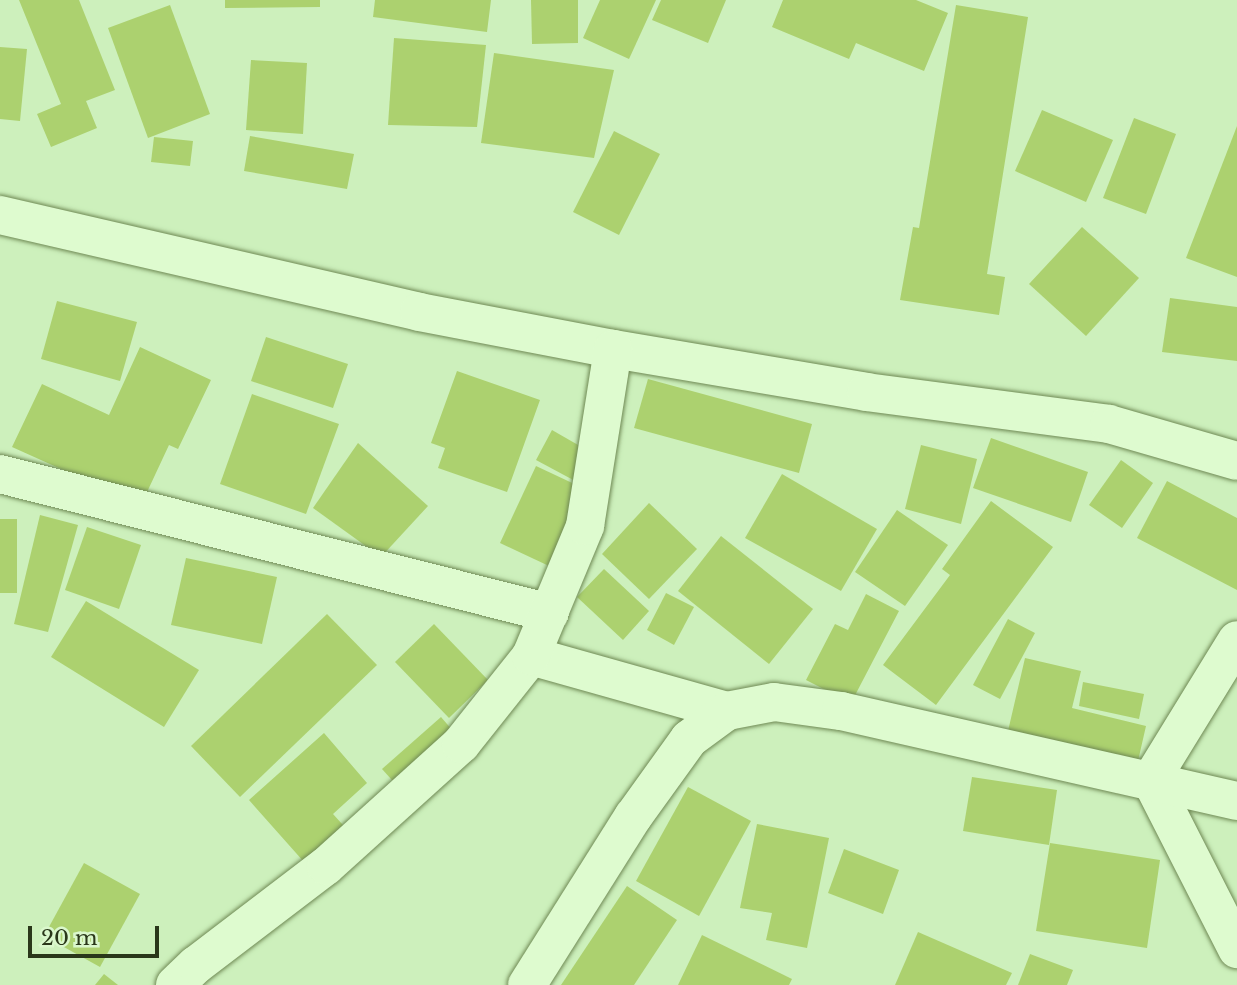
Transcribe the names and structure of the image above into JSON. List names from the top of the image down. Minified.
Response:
{"scale_bar":"20 m"}
